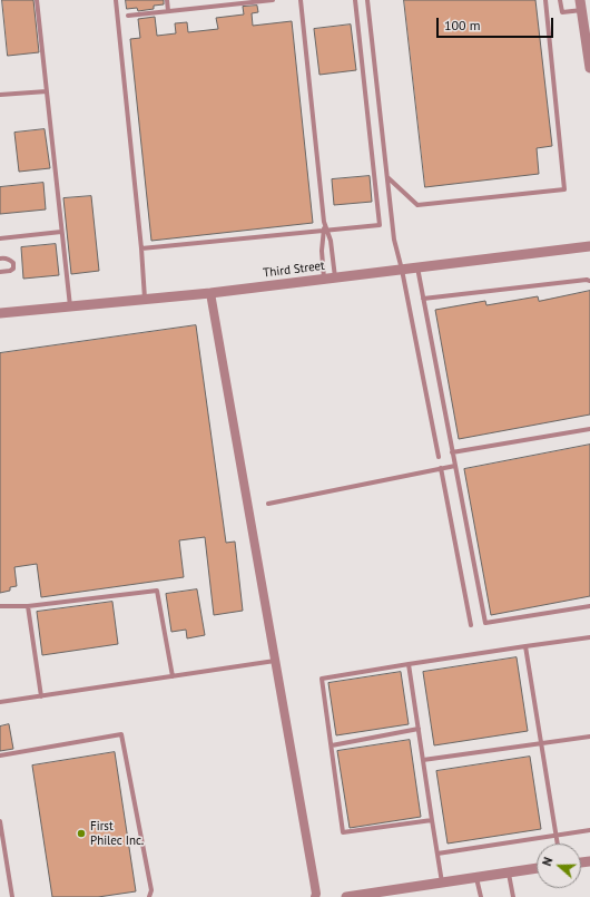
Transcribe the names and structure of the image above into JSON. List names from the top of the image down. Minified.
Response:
{"streets":{"street":["Third Street"]},"places":["First Philec Inc."],"scale_bar":"100 m","north":"left"}
